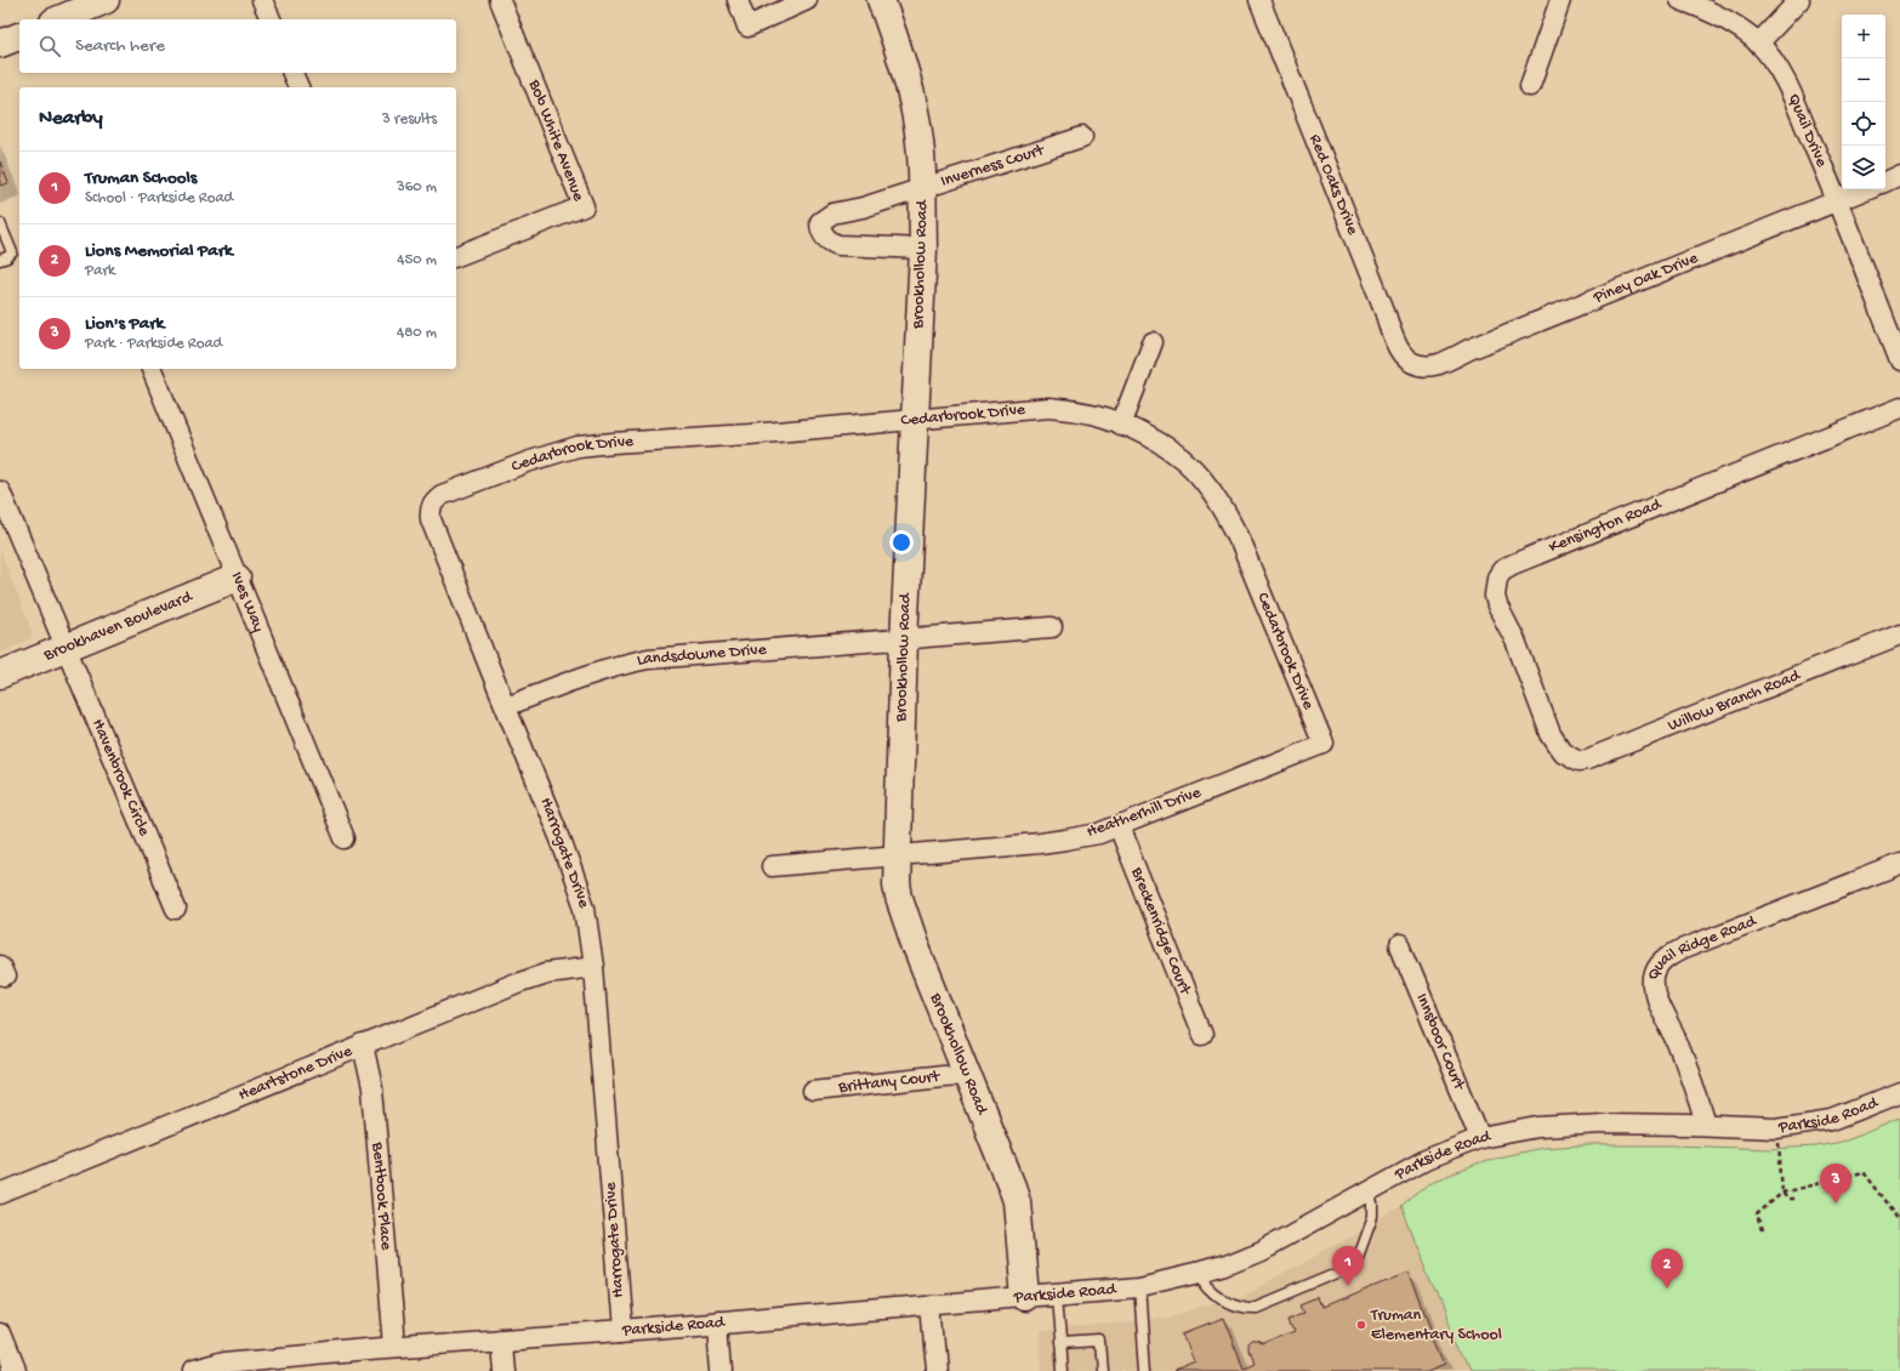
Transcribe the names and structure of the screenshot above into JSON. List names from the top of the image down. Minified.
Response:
{"streets":{"street":["Quail Drive","Bob White Avenue","Inverness Court","Red Oaks Drive","Brookhollow Road","Piney Oak Drive","Cedarbrook Drive","Kensington Road","Ives Way","Brookhaven Boulevard","Landsdowne Drive","Willow Branch Road","Havenbrook Circle","Heatherhill Drive","Harrogate Drive","Breckenridge Court","Quail Ridge Road","Innsboor Court","Heartstone Drive","Brittany Court","Parkside Road","Bentbook Place"]},"crossings":[["Quail Drive","Piney Oak Drive"],["Inverness Court","Brookhollow Road"],["Red Oaks Drive","Piney Oak Drive"],["Brookhollow Road","Cedarbrook Drive"],["Brookhollow Road","Landsdowne Drive"],["Brookhollow Road","Heatherhill Drive"],["Brookhollow Road","Brittany Court"],["Brookhollow Road","Parkside Road"],["Cedarbrook Drive","Heatherhill Drive"],["Cedarbrook Drive","Harrogate Drive"],["Kensington Road","Willow Branch Road"],["Ives Way","Brookhaven Boulevard"],["Brookhaven Boulevard","Havenbrook Circle"],["Landsdowne Drive","Harrogate Drive"],["Heatherhill Drive","Breckenridge Court"],["Harrogate Drive","Heartstone Drive"],["Harrogate Drive","Parkside Road"],["Quail Ridge Road","Parkside Road"],["Innsboor Court","Parkside Road"],["Heartstone Drive","Bentbook Place"],["Parkside Road","Bentbook Place"]],"places":["Truman Elementary School"],"page":{"map_buttons":["+","−"],"search":"Search here","heading":["Nearby","3 results"],"list":[{"mark":"1","name":"Truman Schools","note":"School · Parkside Road","value":"360 m"},{"mark":"2","name":"Lions Memorial Park","note":"Park","value":"450 m"},{"mark":"3","name":"Lion's Park","note":"Park · Parkside Road","value":"480 m"}],"pins":["3","1","2"]}}
